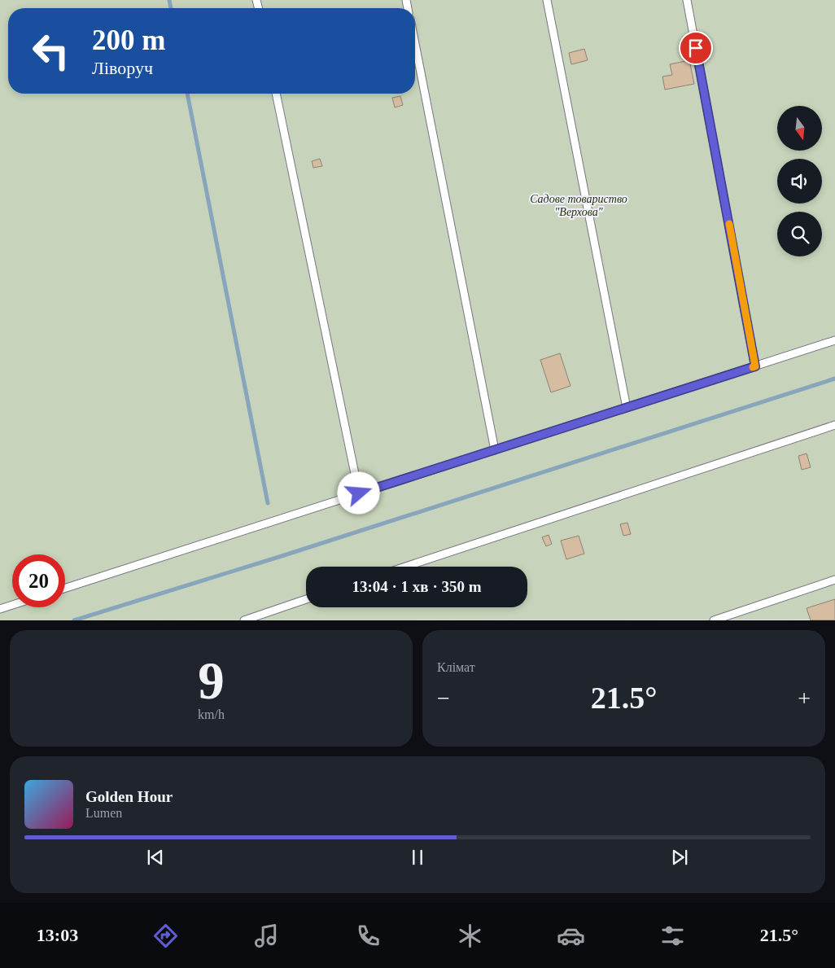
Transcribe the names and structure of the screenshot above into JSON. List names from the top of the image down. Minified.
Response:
{"parks":["Садове товариство \"Верхова\""],"north":"bottom","page":{"turn":["200 m","Ліворуч"],"limit":"20","trip":"13:04 · 1 хв · 350 m","tile":[["9","km/h"],"Клімат"],"heat":["−","21.5°","+"],"song":["Golden Hour","Lumen"],"tabs":["13:03","21.5°"]}}
